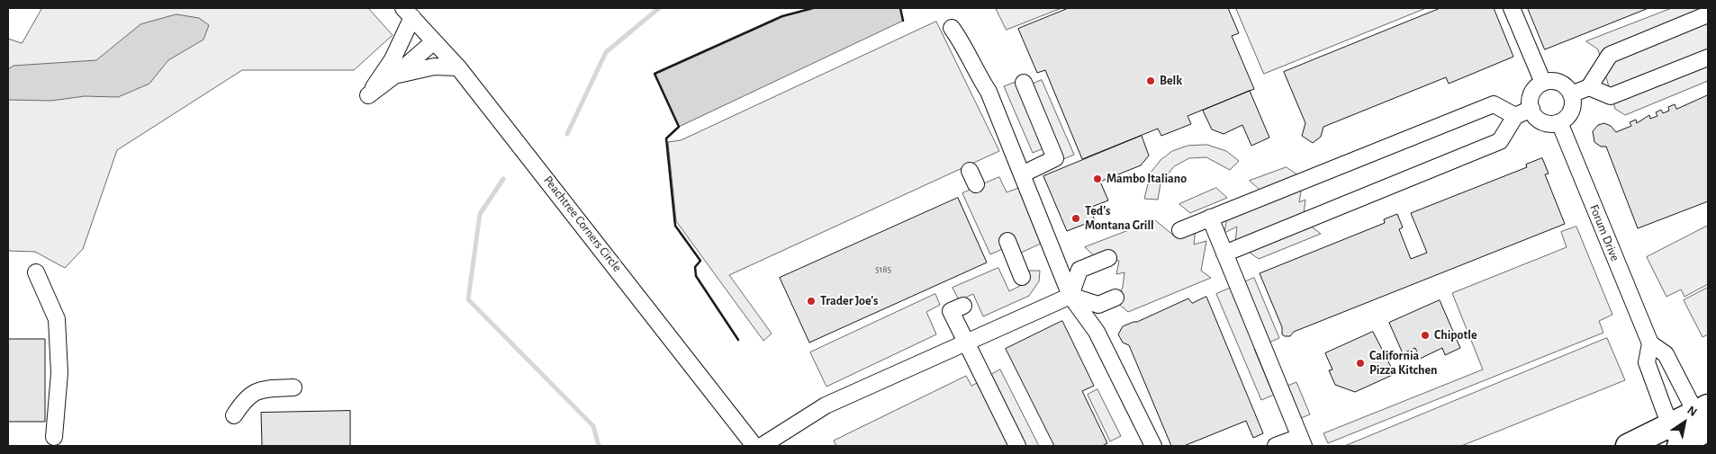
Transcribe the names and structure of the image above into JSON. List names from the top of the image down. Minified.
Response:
{"streets":{"street":["Peachtree Corners Circle","Forum Drive"]},"places":["Belk","Mambo Italiano","Ted's Montana Grill","Trader Joe's","Chipotle","California Pizza Kitchen"],"house_numbers":["5185"],"north":"top right"}
